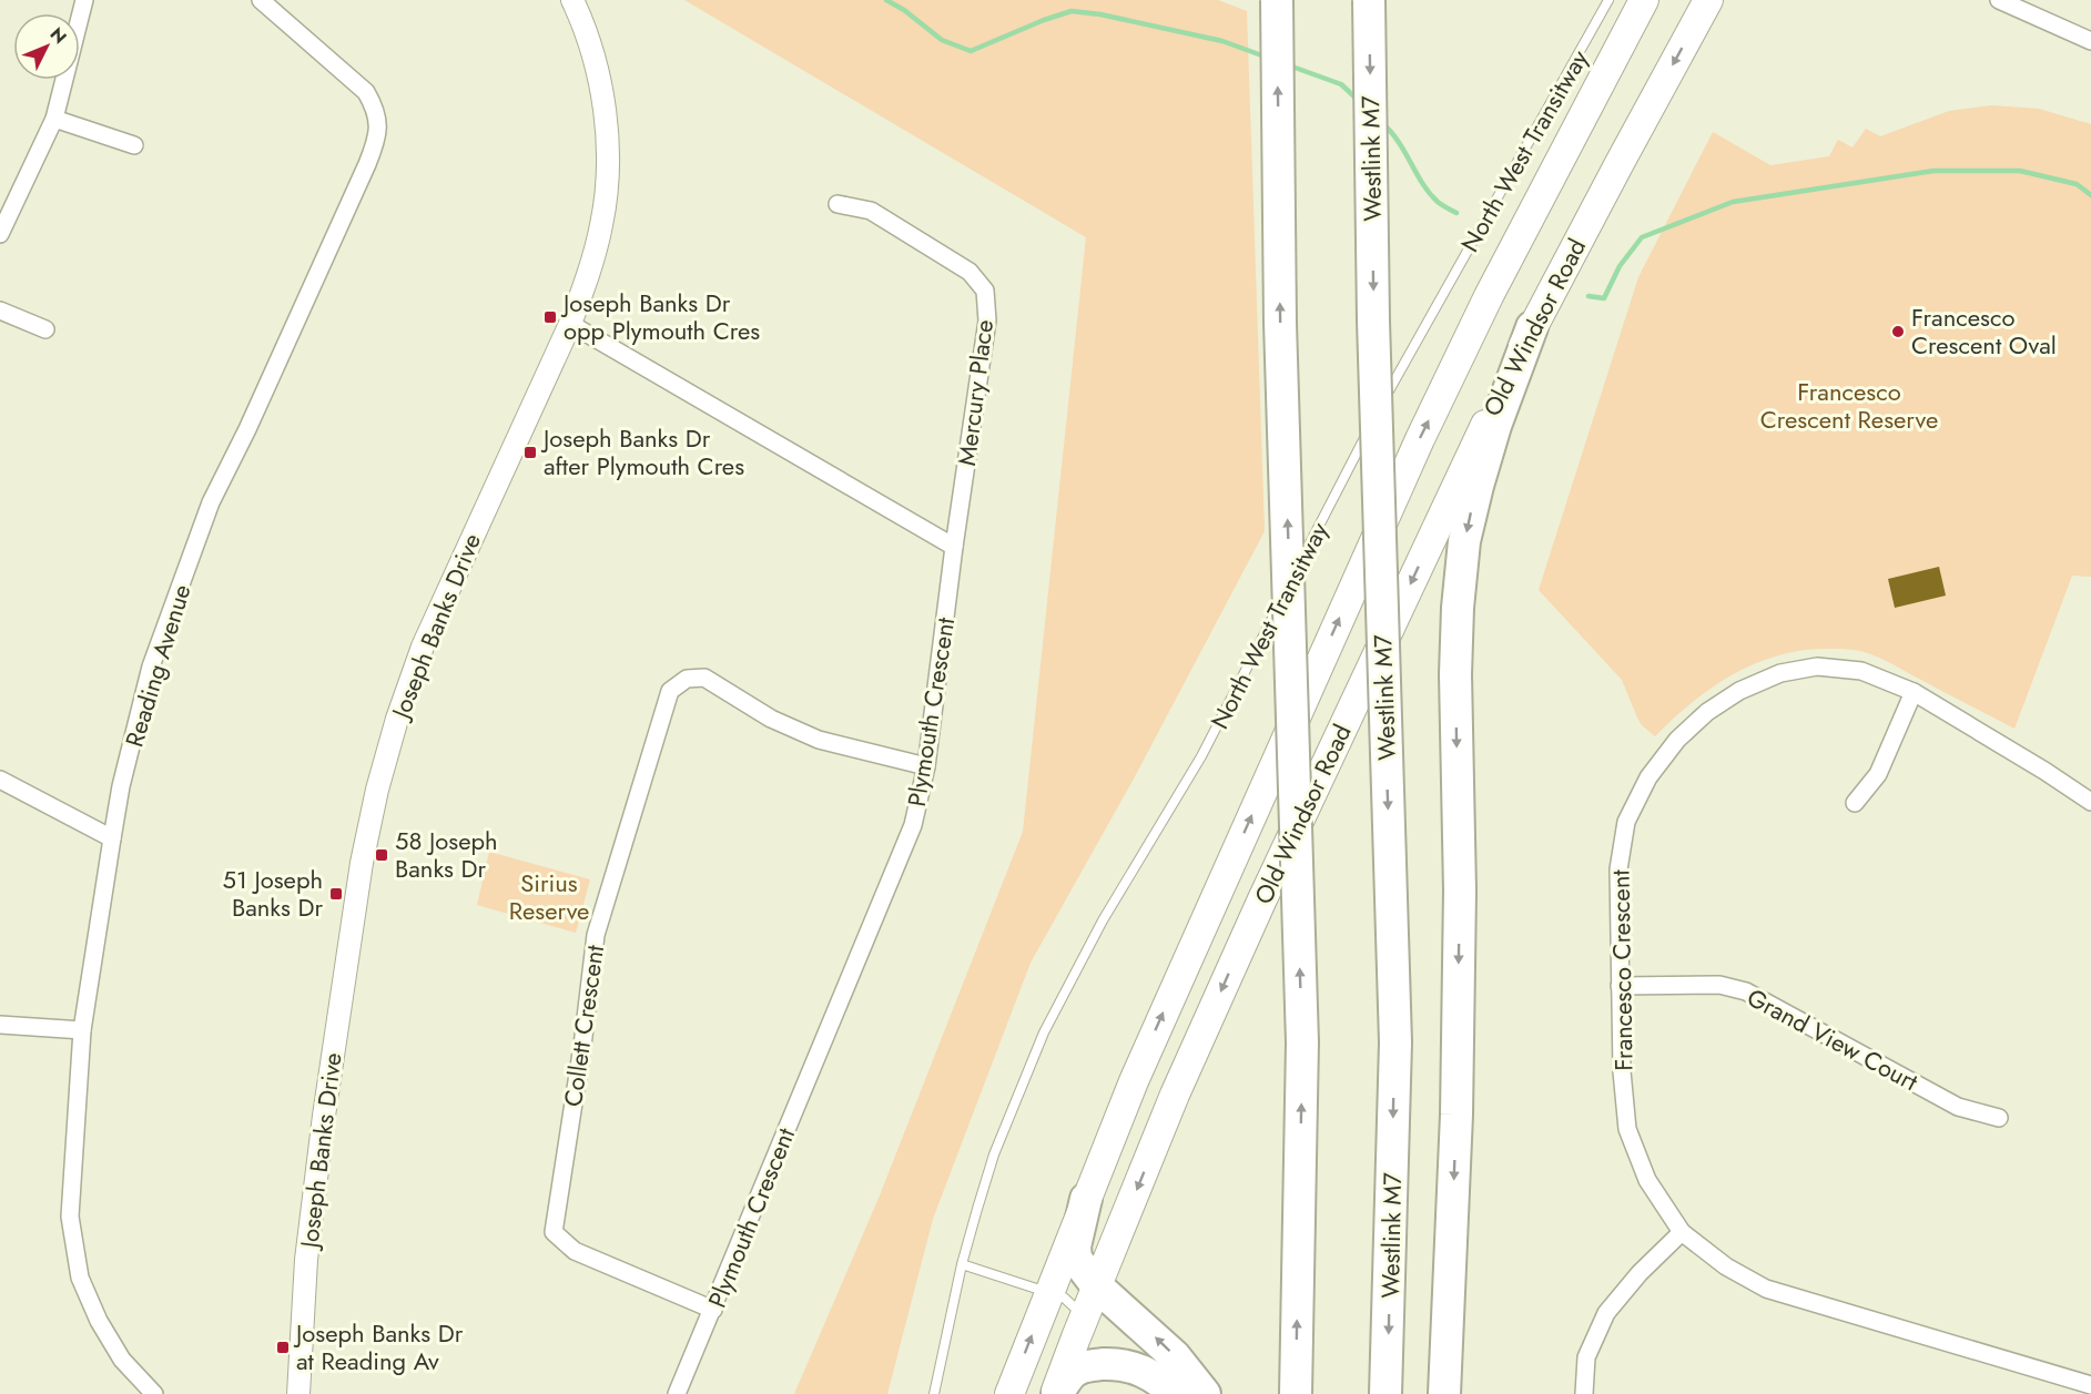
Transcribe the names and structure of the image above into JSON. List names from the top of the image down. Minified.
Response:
{"streets":{"highway":["Westlink M7","Old Windsor Road"],"street":["Mercury Place","Joseph Banks Drive","Reading Avenue","Plymouth Crescent","Francesco Crescent","Collett Crescent","Grand View Court"],"lane":["North West Transitway"]},"crossings":[["Mercury Place","Plymouth Crescent"],["Plymouth Crescent","Collett Crescent"],["Francesco Crescent","Grand View Court"]],"parks":["Francesco Crescent Reserve","Sirius Reserve"],"places":{"transit":["Joseph Banks Dr opp Plymouth Cres","Joseph Banks Dr after Plymouth Cres","58 Joseph Banks Dr","51 Joseph Banks Dr","Joseph Banks Dr at Reading Av"],"other":["Francesco Crescent Oval"]},"north":"top right"}
